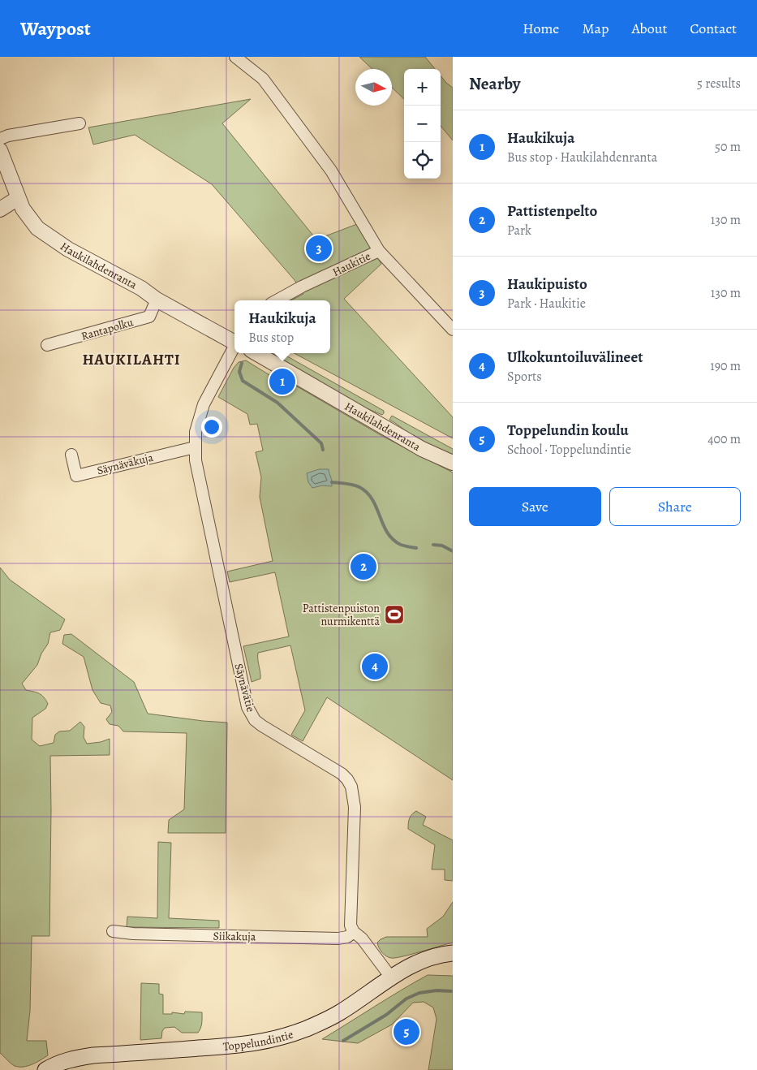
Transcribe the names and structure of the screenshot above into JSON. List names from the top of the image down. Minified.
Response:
{"streets":{"main road":["Toppelundintie"],"street":["Haukitie","Haukilahdenranta","Rantapolku","Säynäväkuja","Säynävätie","Siikakuja"]},"crossings":[["Haukilahdenranta","Rantapolku"],["Säynäväkuja","Säynävätie"],["Säynävätie","Siikakuja"]],"districts":["HAUKILAHTI"],"places":{"sports":["Pattistenpuiston nurmikenttä"]},"north":"right","page":{"header":"Waypost","nav":["Home","Map","About","Contact"],"heading":["Nearby","5 results"],"map_buttons":["+","−"],"list":[{"mark":"1","name":"Haukikuja","note":"Bus stop · Haukilahdenranta","value":"50 m"},{"mark":"2","name":"Pattistenpelto","note":"Park","value":"130 m"},{"mark":"3","name":"Haukipuisto","note":"Park · Haukitie","value":"130 m"},{"mark":"4","name":"Ulkokuntoiluvälineet","note":"Sports","value":"190 m"},{"mark":"5","name":"Toppelundin koulu","note":"School · Toppelundintie","value":"400 m"}],"pins":["3","1","2","4","5"],"popup":["Haukikuja","Bus stop"],"buttons":["Save","Share"]}}
